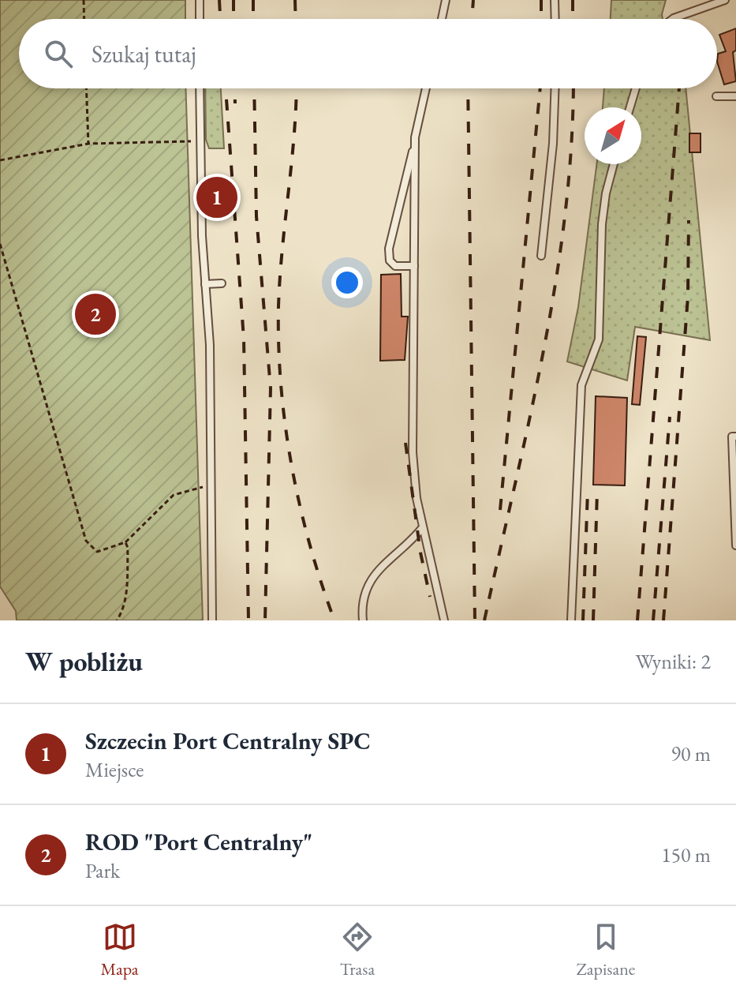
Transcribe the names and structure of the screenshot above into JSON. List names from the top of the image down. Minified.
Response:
{"north":"top right","page":{"search":"Szukaj tutaj","pins":["1","2"],"heading":["W pobliżu","Wyniki: 2"],"list":[{"mark":"1","name":"Szczecin Port Centralny SPC","note":"Miejsce","value":"90 m"},{"mark":"2","name":"ROD \"Port Centralny\"","note":"Park","value":"150 m"}],"nav":["Mapa","Trasa","Zapisane"]}}
